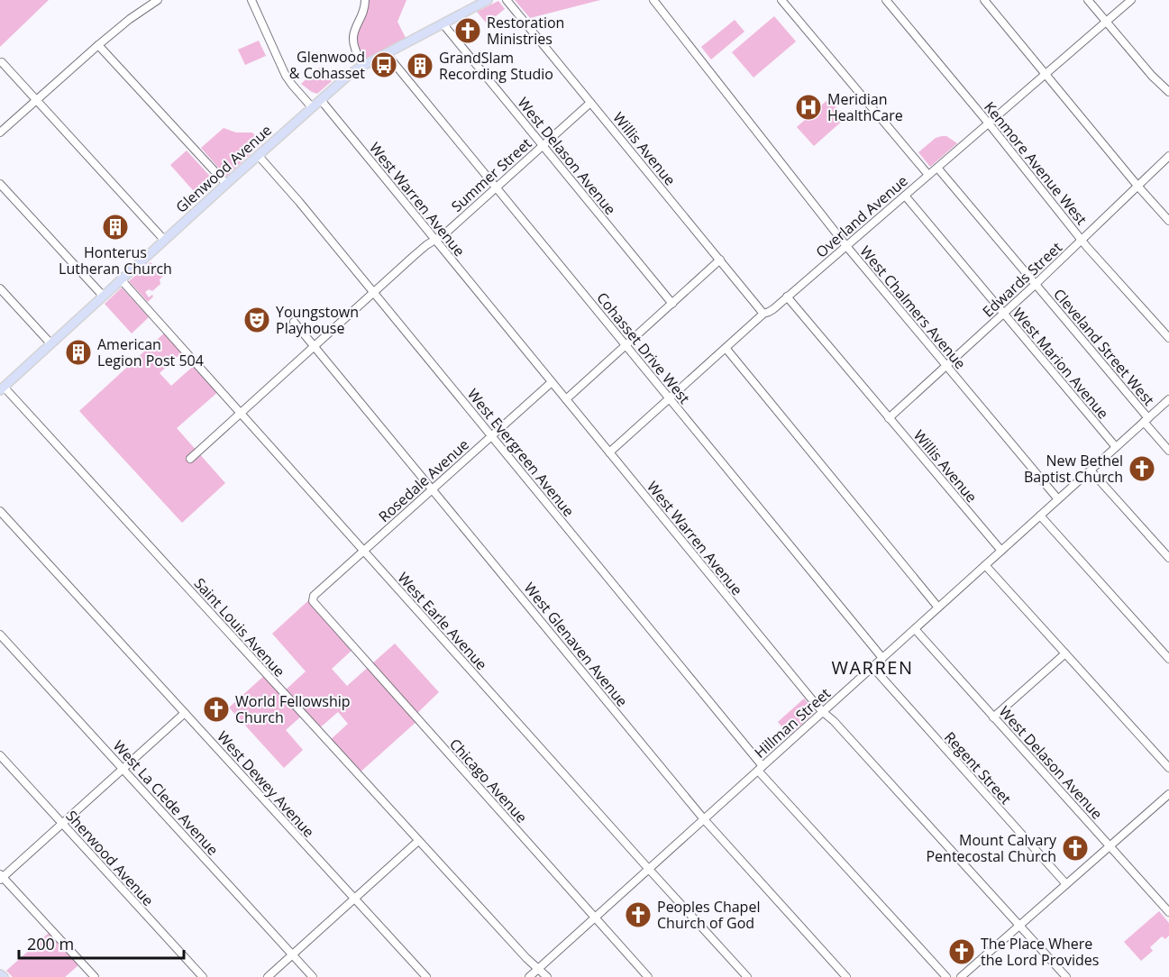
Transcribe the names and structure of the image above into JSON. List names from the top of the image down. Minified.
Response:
{"streets":{"main road":["Glenwood Avenue"],"street":["Willis Avenue","West Delason Avenue","Kenmore Avenue West","Summer Street","West Warren Avenue","Overland Avenue","Edwards Street","West Chalmers Avenue","Cleveland Street West","Cohasset Drive West","West Marion Avenue","West Evergreen Avenue","Rosedale Avenue","West Earle Avenue","Saint Louis Avenue","West Glenaven Avenue","Hillman Street","Regent Street","Chicago Avenue","West Dewey Avenue","West La Clede Avenue","Sherwood Avenue"]},"crossings":[["Willis Avenue","Summer Street"],["Willis Avenue","Overland Avenue"],["Willis Avenue","Edwards Street"],["Willis Avenue","Hillman Street"],["West Delason Avenue","Glenwood Avenue"],["West Delason Avenue","Summer Street"],["West Delason Avenue","Hillman Street"],["Kenmore Avenue West","Overland Avenue"],["Kenmore Avenue West","Edwards Street"],["Glenwood Avenue","West Warren Avenue"],["Glenwood Avenue","Cohasset Drive West"],["Glenwood Avenue","West Evergreen Avenue"],["Glenwood Avenue","West Earle Avenue"],["Glenwood Avenue","Saint Louis Avenue"],["Summer Street","West Warren Avenue"],["Summer Street","Cohasset Drive West"],["Summer Street","West Evergreen Avenue"],["Summer Street","West Earle Avenue"],["Summer Street","West Glenaven Avenue"],["West Warren Avenue","Overland Avenue"],["West Warren Avenue","Rosedale Avenue"],["West Warren Avenue","Hillman Street"],["Overland Avenue","West Chalmers Avenue"],["Overland Avenue","Cleveland Street West"],["Overland Avenue","Cohasset Drive West"],["Overland Avenue","West Marion Avenue"],["Edwards Street","West Chalmers Avenue"],["Edwards Street","Cleveland Street West"],["Edwards Street","West Marion Avenue"],["West Chalmers Avenue","Hillman Street"],["Cleveland Street West","Hillman Street"],["Cohasset Drive West","Hillman Street"],["West Marion Avenue","Hillman Street"],["West Evergreen Avenue","Rosedale Avenue"],["West Evergreen Avenue","Hillman Street"],["Rosedale Avenue","West Earle Avenue"],["Rosedale Avenue","West Glenaven Avenue"],["Rosedale Avenue","Chicago Avenue"],["West Earle Avenue","Hillman Street"],["Saint Louis Avenue","Hillman Street"],["West Glenaven Avenue","Hillman Street"],["Hillman Street","Regent Street"],["Hillman Street","Chicago Avenue"]],"districts":["WARREN"],"places":{"church":["Restoration Ministries","New Bethel Baptist Church","World Fellowship Church","Mount Calvary Pentecostal Church","Peoples Chapel Church of God","The Place Where the Lord Provides"],"bus stop":["Glenwood & Cohasset"],"building":["GrandSlam Recording Studio","Honterus Lutheran Church","American Legion Post 504"],"hospital":["Meridian HealthCare"],"theatre":["Youngstown Playhouse"]},"scale_bar":"200 m"}
